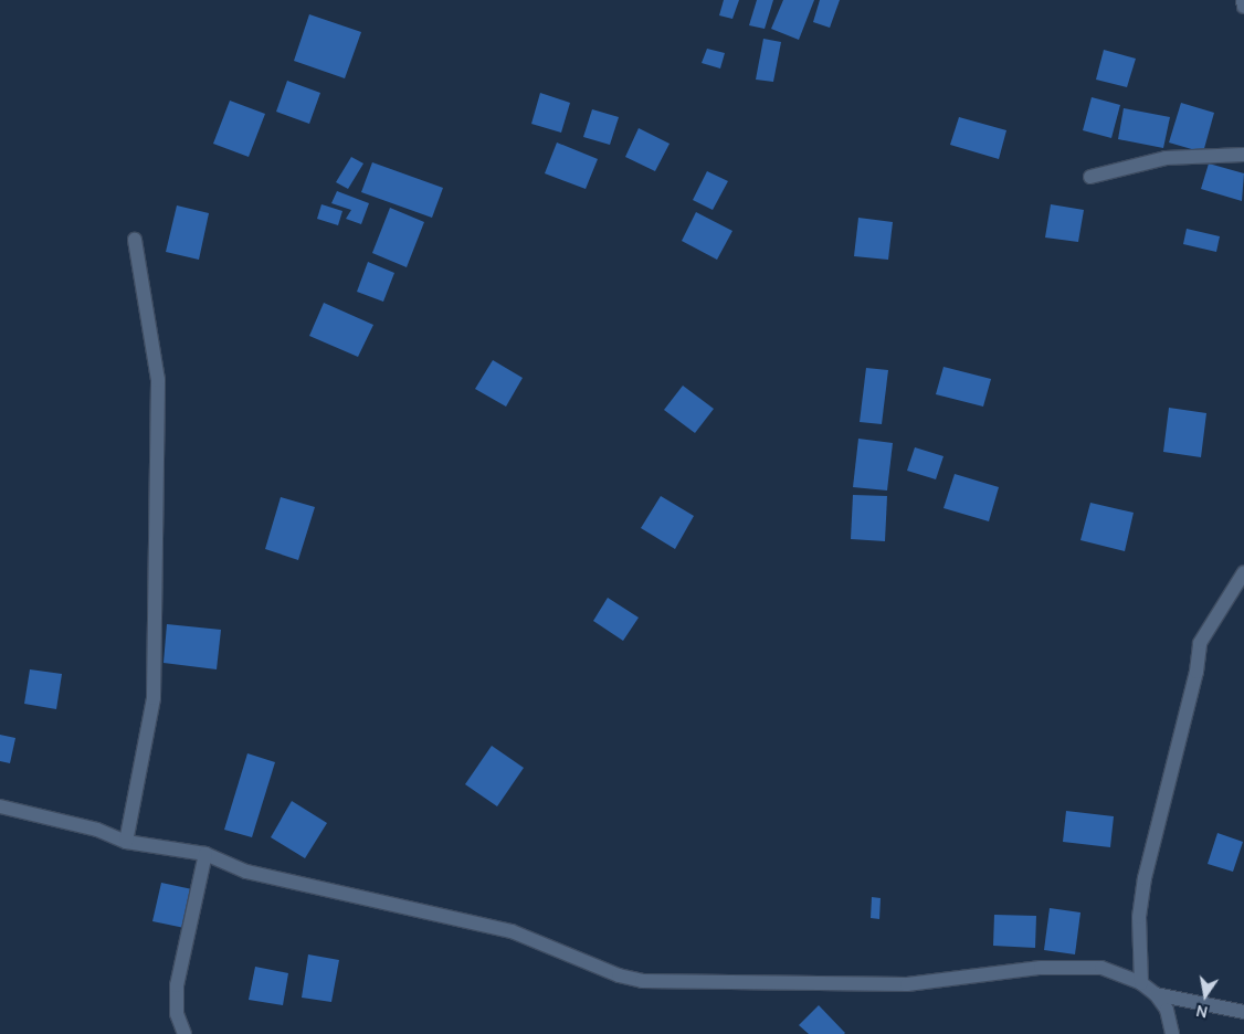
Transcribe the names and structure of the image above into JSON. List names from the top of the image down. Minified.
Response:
{"north":"bottom"}
